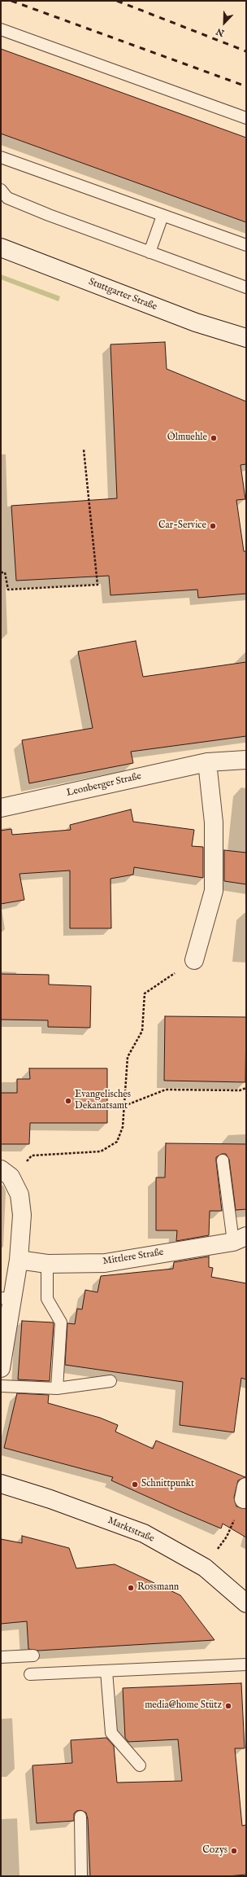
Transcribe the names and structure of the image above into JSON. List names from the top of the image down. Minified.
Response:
{"streets":{"street":["Stuttgarter Straße","Leonberger Straße","Mittlere Straße","Marktstraße"]},"places":["Ölmuehle","Car-Service","Evangelisches Dekanatsamt","Schnittpunkt","Rossmann","media@home Stütz","Cozys"],"north":"bottom left"}
